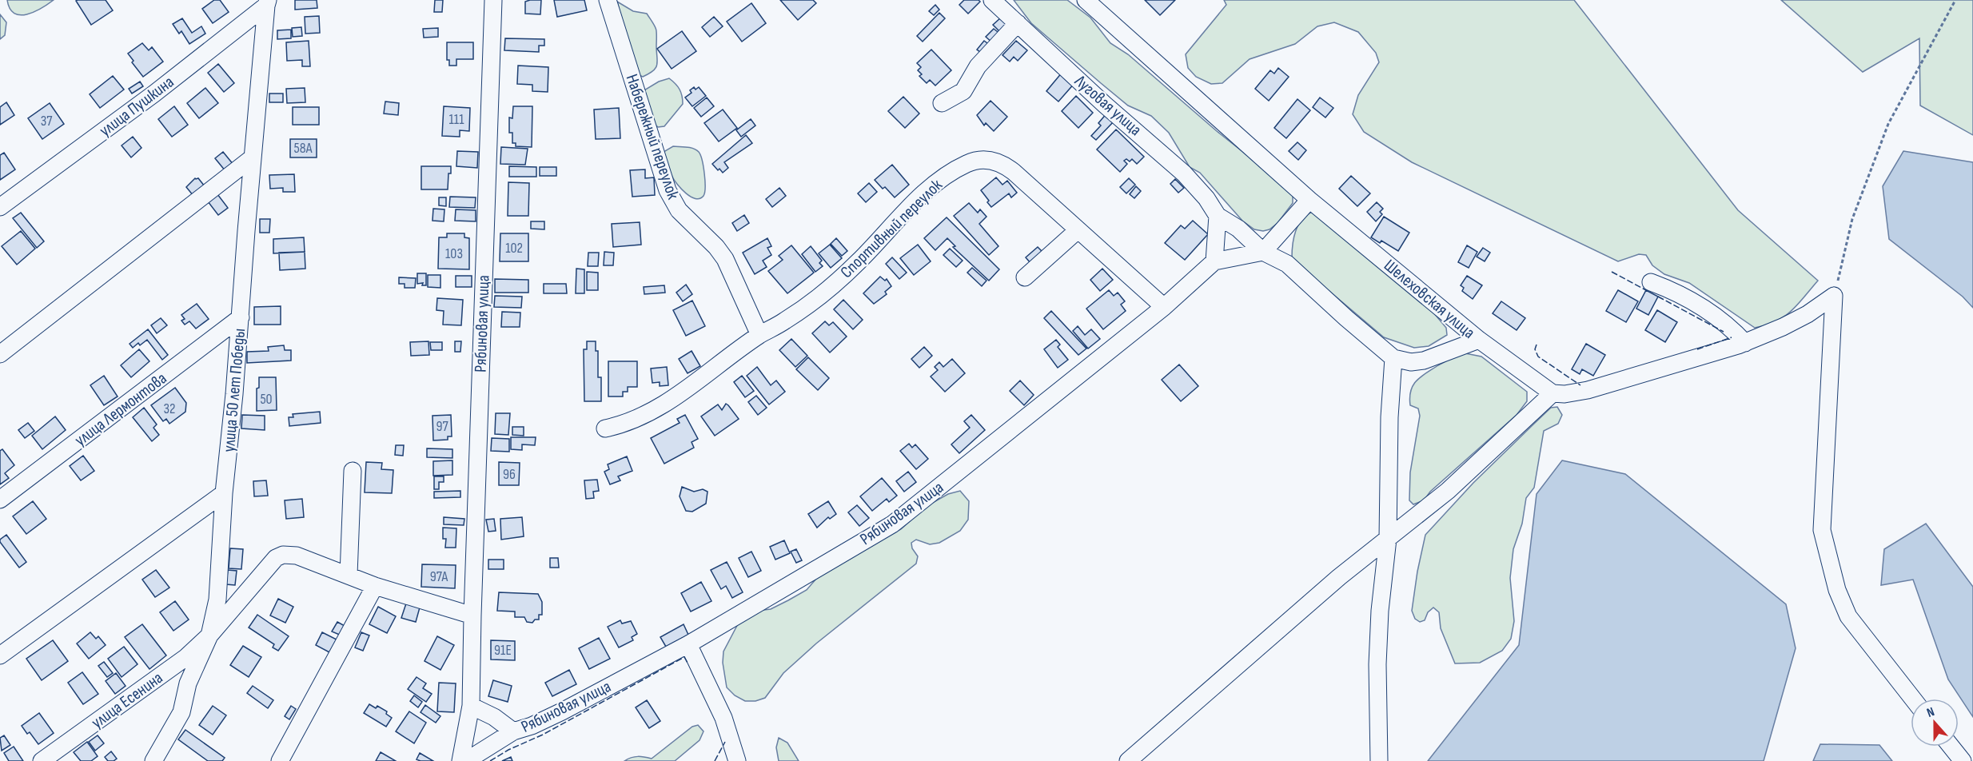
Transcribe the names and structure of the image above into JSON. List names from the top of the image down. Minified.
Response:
{"streets":{"street":["Луговая улица","улица Пушкина","Набережный переулок","Спортивный переулок","Шелеховская улица","Рябиновая улица","улица 50 лет Победы","улица Лермонтова","улица Есенина"]},"crossings":[["улица Пушкина","улица 50 лет Победы"],["Набережный переулок","Спортивный переулок"],["Спортивный переулок","Рябиновая улица"],["улица 50 лет Победы","улица Лермонтова"],["улица 50 лет Победы","улица Есенина"]],"house_numbers":["111","37","58А","102","103","50","32","97","96","97А","91Е"],"north":"top"}
